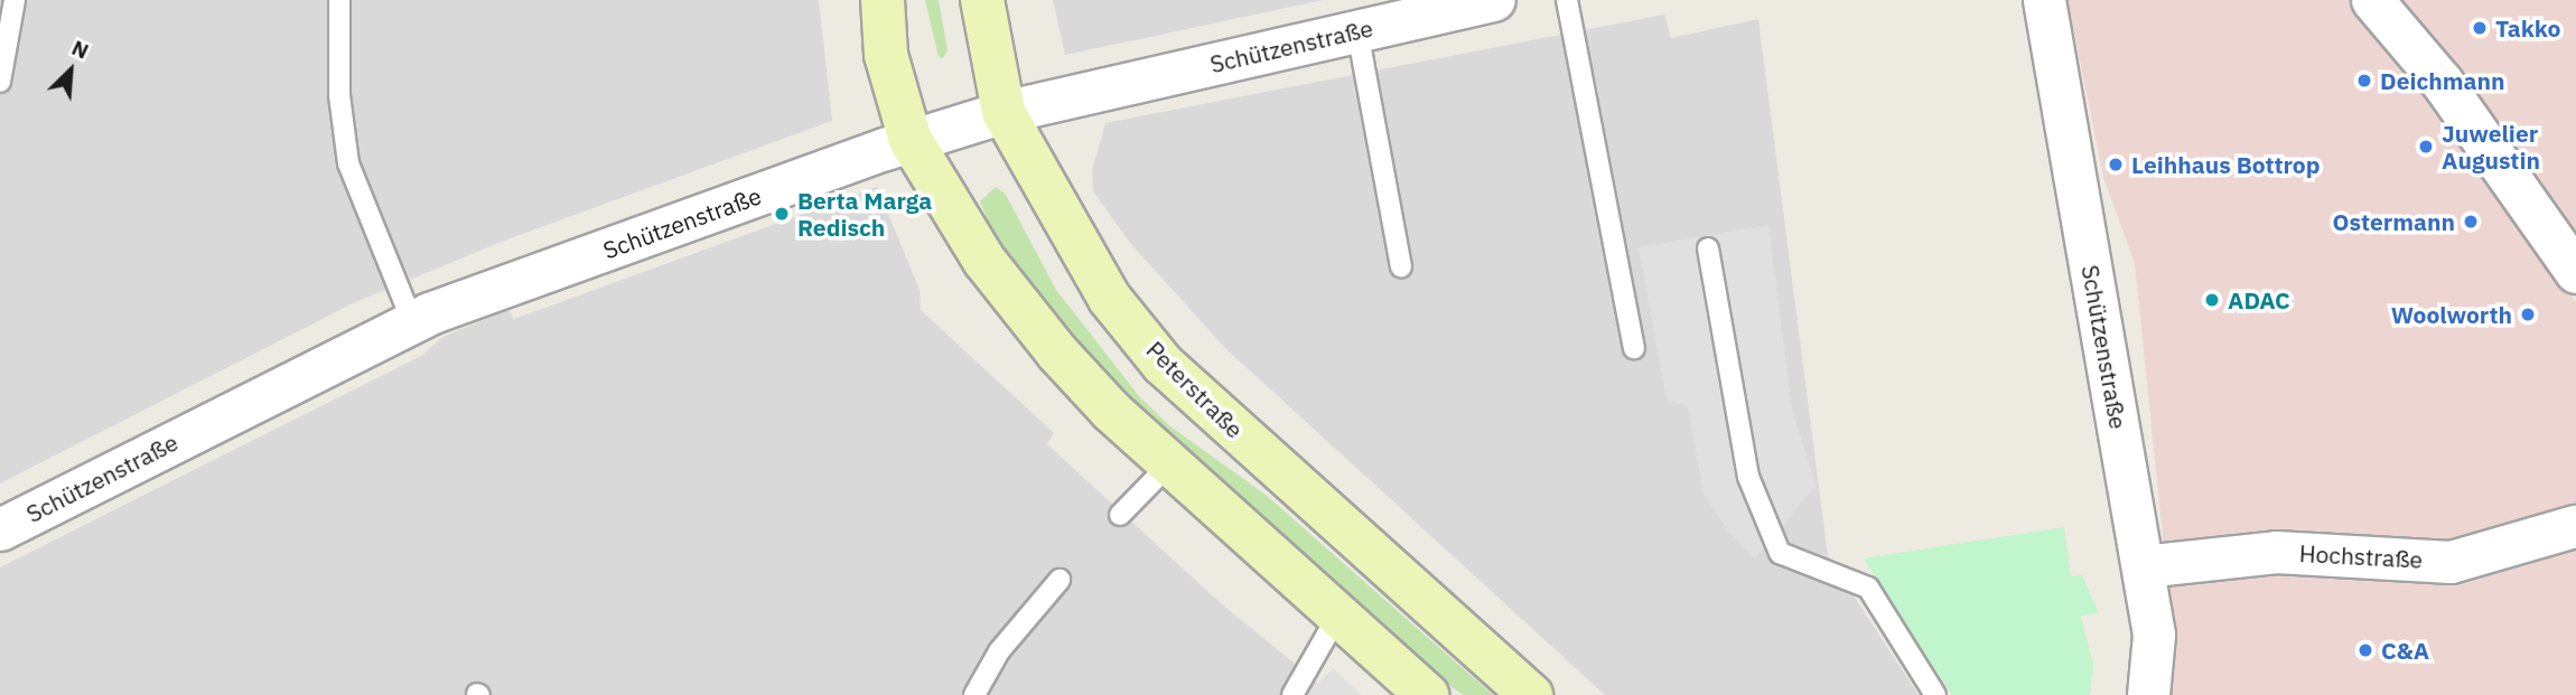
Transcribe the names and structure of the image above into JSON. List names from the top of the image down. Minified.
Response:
{"streets":{"main road":["Peterstraße"],"street":["Schützenstraße","Hochstraße"]},"crossings":[["Schützenstraße","Peterstraße"],["Schützenstraße","Hochstraße"]],"places":["Takko","Deichmann","Juwelier Augustin","Leihhaus Bottrop","Berta Marga Redisch","Ostermann","ADAC","Woolworth","C&A"],"north":"top right"}
